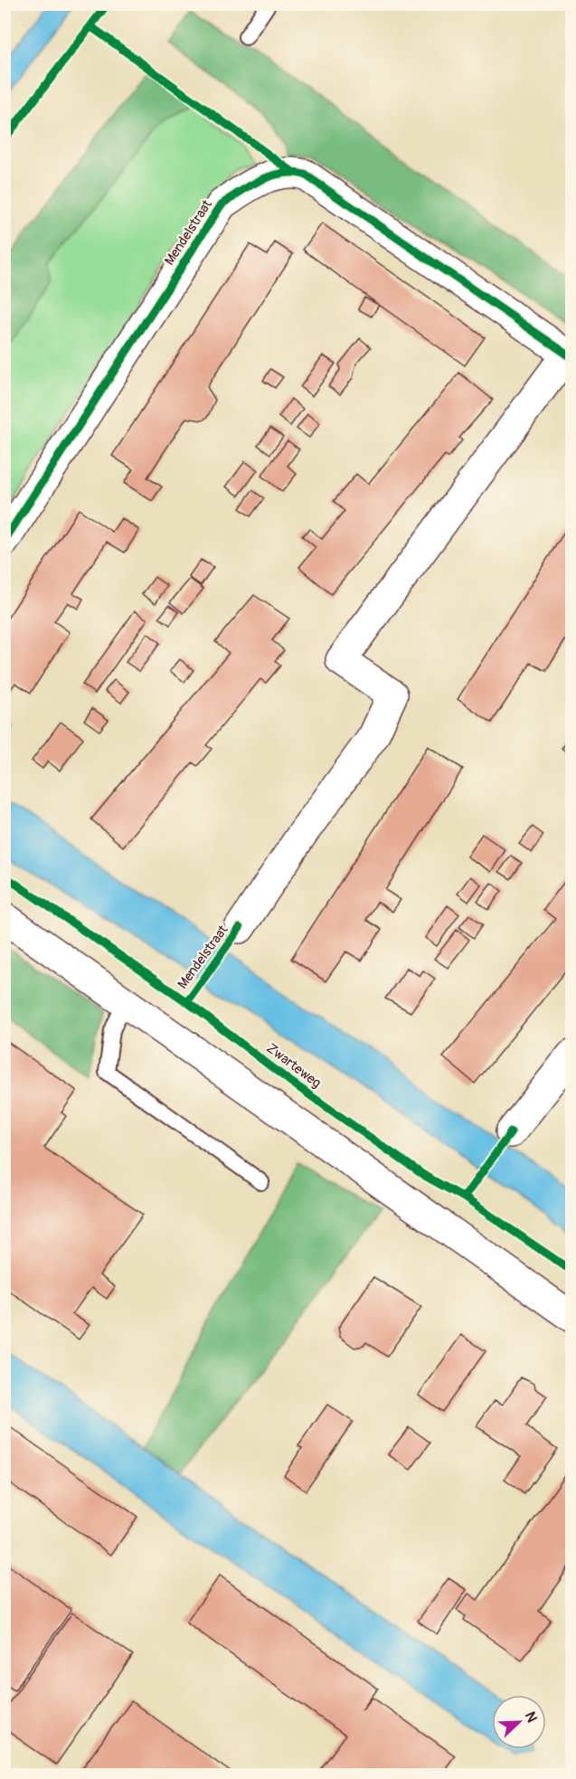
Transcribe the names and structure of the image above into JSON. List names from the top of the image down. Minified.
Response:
{"streets":{"street":["Mendelstraat"],"cycle path":["Zwarteweg"]},"north":"top right"}
